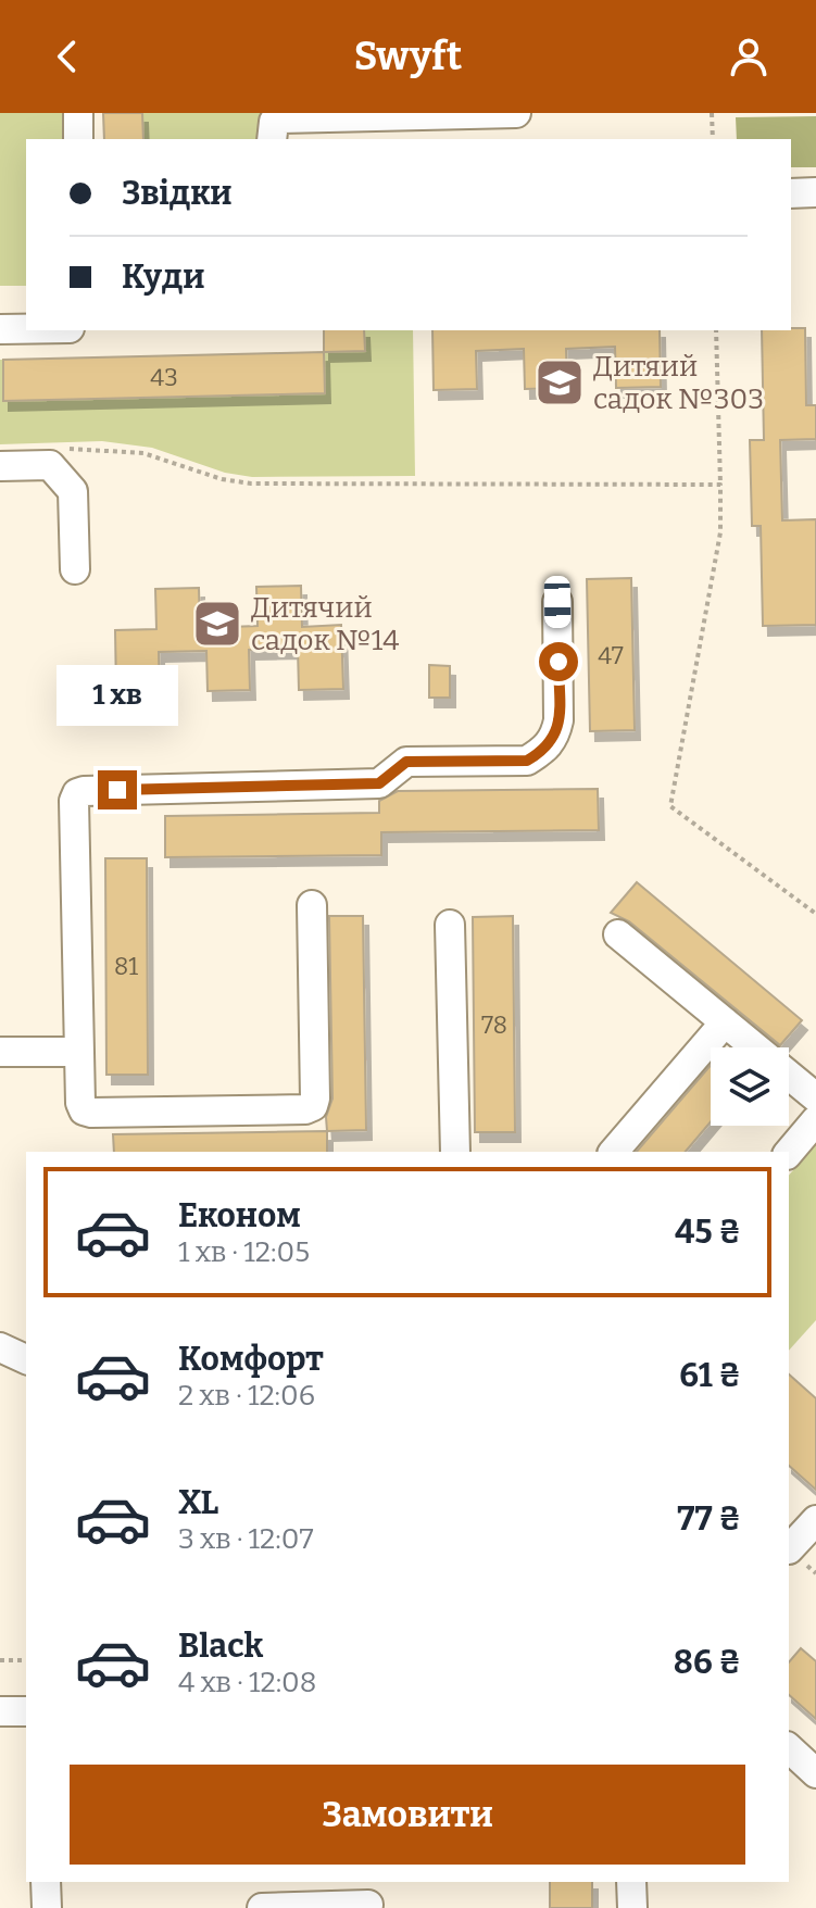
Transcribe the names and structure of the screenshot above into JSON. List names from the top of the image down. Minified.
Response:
{"places":{"school or university":["Дитяий садок №303","Дитячий садок №14"]},"house_numbers":["43","47","81","78"],"page":{"header":"Swyft","banner":["Звідки","Куди"],"bubble":"1 хв","list":[{"name":"Економ","note":"1 хв · 12:05","value":"45 ₴"},{"name":"Комфорт","note":"2 хв · 12:06","value":"61 ₴"},{"name":"XL","note":"3 хв · 12:07","value":"77 ₴"},{"name":"Black","note":"4 хв · 12:08","value":"86 ₴"}],"buttons":"Замовити"}}
